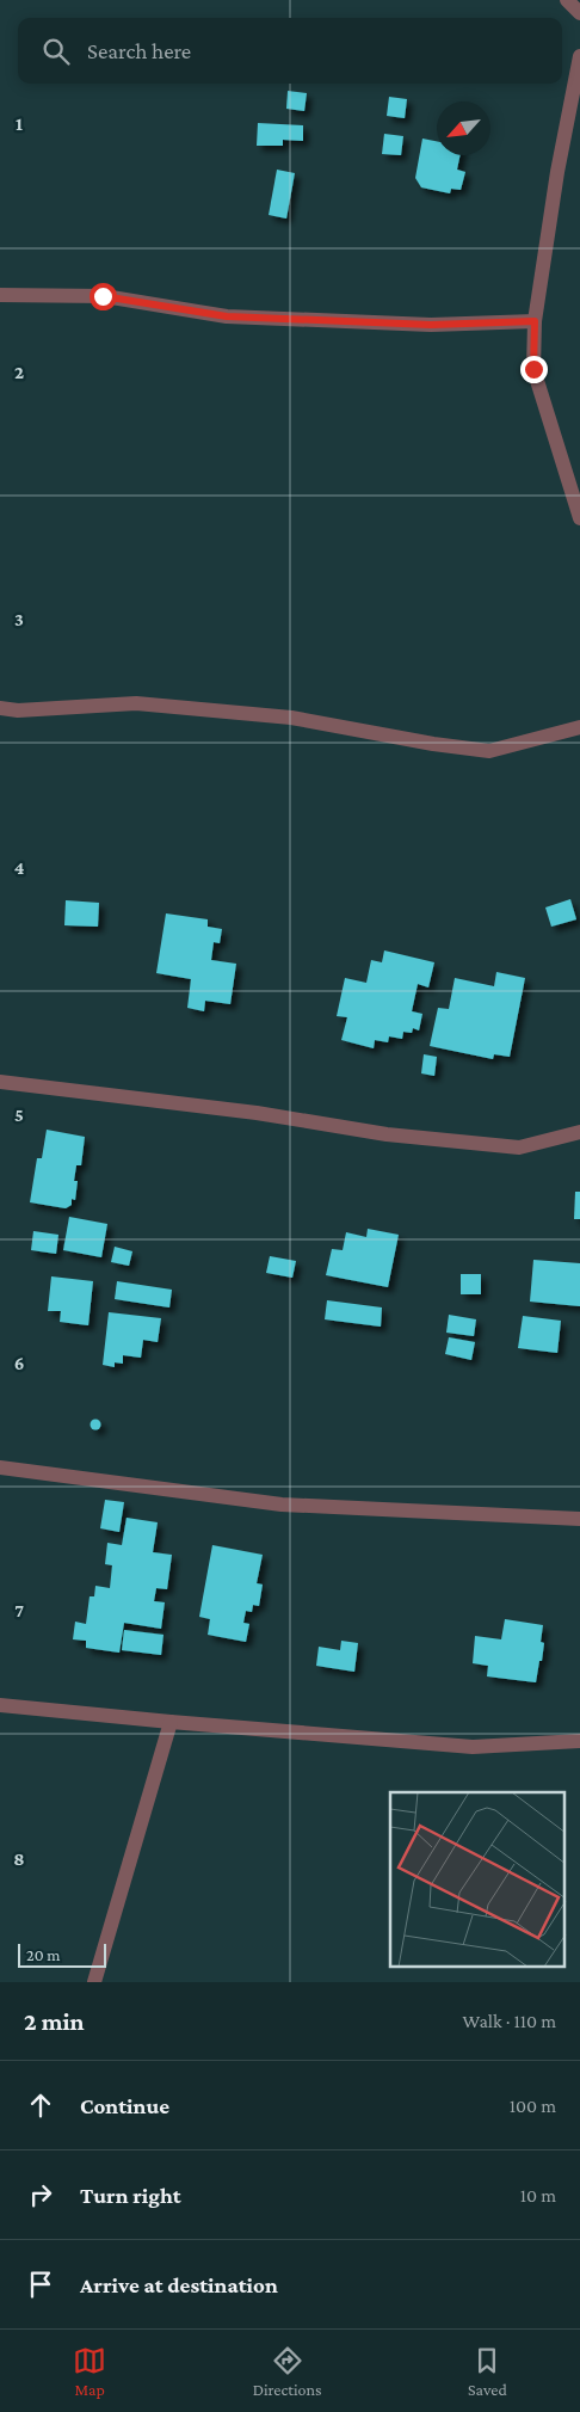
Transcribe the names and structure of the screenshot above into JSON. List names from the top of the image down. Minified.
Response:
{"scale_bar":"20 m","north":"bottom left","page":{"search":"Search here","scale":"20 m","heading":["2 min","Walk · 110 m"],"list":[["Continue","100 m"],["Turn right","10 m"],"Arrive at destination"],"nav":["Map","Directions","Saved"]},"grid":{"rows":["1","2","3","4","5","6","7","8"]}}
